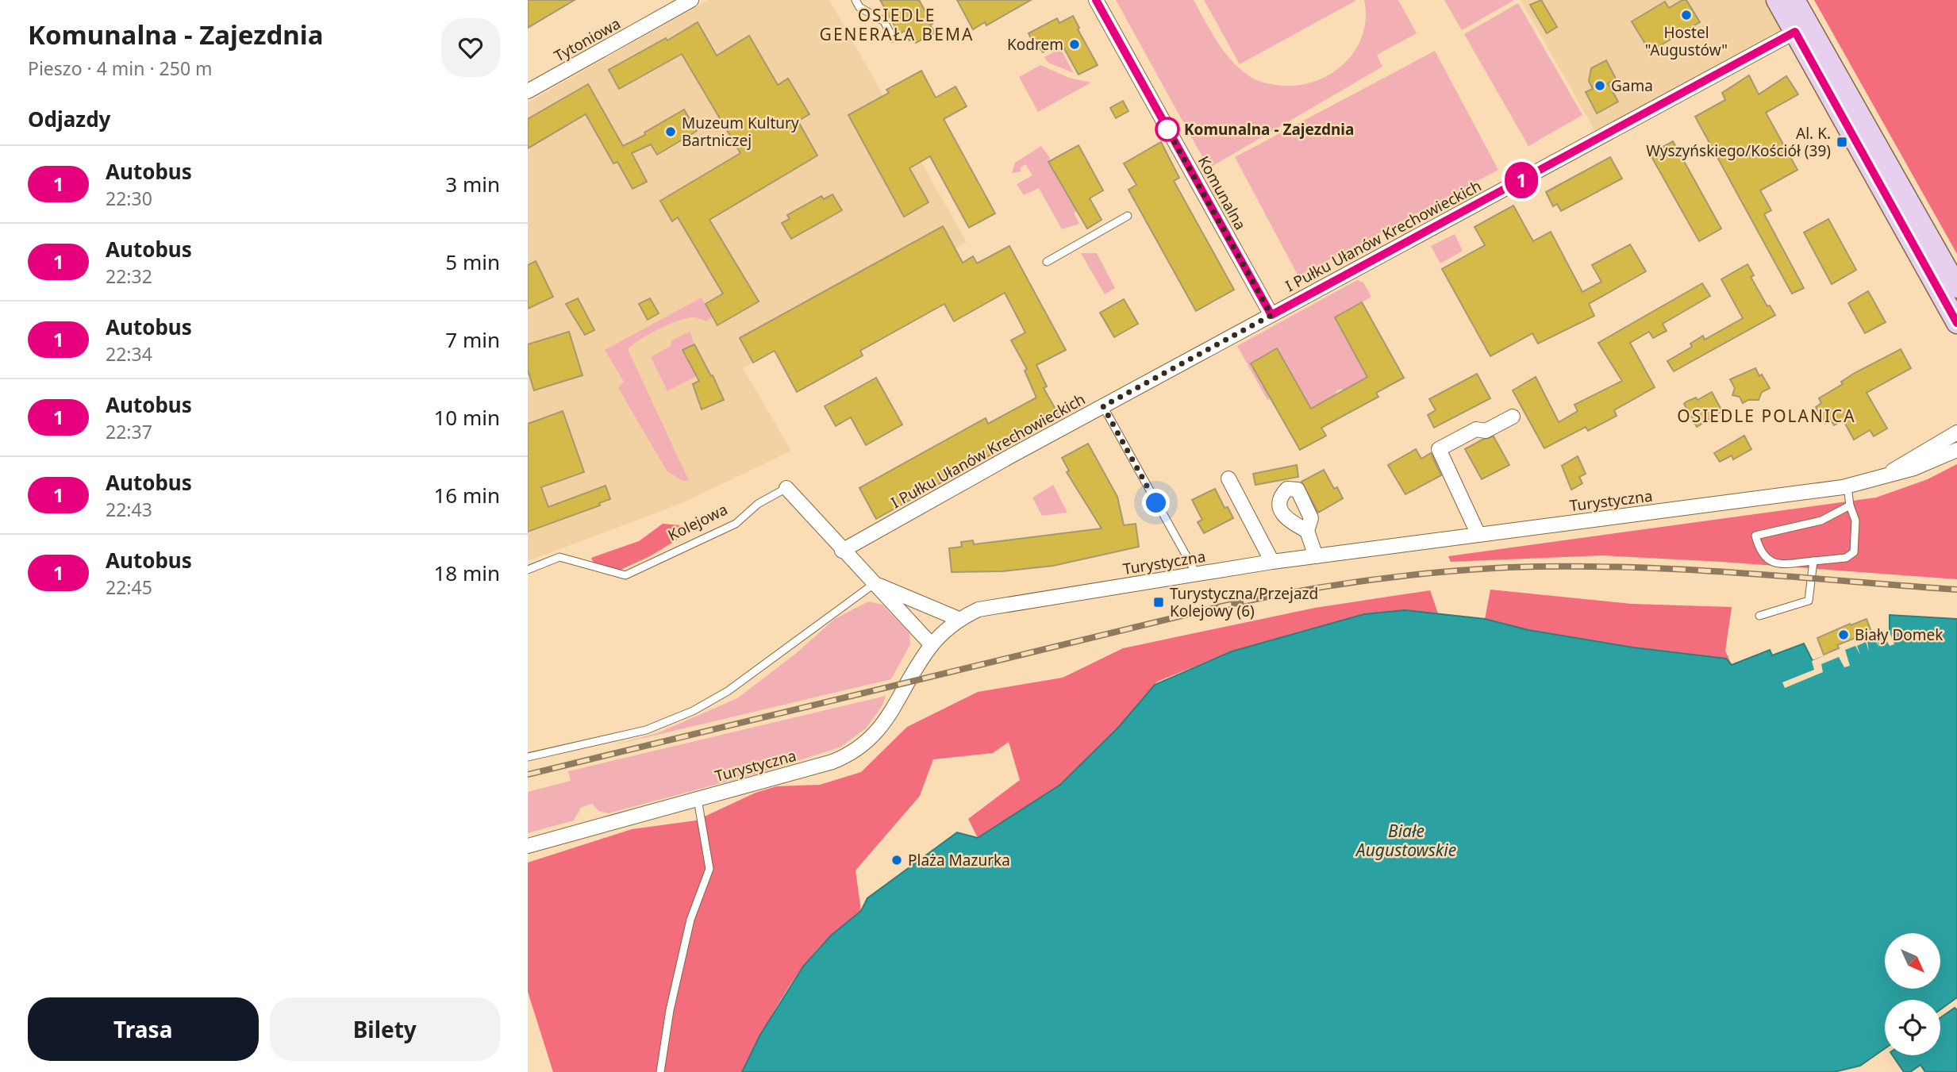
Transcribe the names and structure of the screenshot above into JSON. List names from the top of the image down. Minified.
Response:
{"streets":{"street":["Tytoniowa","Komunalna","I Pułku Ułanów Krechowieckich","Turystyczna","Kolejowa"]},"crossings":[["Komunalna","I Pułku Ułanów Krechowieckich"],["I Pułku Ułanów Krechowieckich","Kolejowa"],["Turystyczna","Kolejowa"]],"districts":["OSIEDLE GENERAŁA BEMA","OSIEDLE POLANICA"],"water":["Białe Augustowskie"],"places":{"other":["Hostel \"Augustów\"","Kodrem","Gama","Komunalna - Zajezdnia","Muzeum Kultury Bartniczej","Biały Domek","Plaża Mazurka"],"transit":["Al. K. Wyszyńskiego/Kościół (39)","Turystyczna/Przejazd Kolejowy (6)"]},"lines":["bus line 1"],"north":"bottom right","page":{"heading":[["Komunalna - Zajezdnia","Pieszo · 4 min · 250 m"],"Odjazdy"],"on_map":"1","list":[{"mark":"1","name":"Autobus","note":"22:30","value":"3 min"},{"mark":"1","name":"Autobus","note":"22:32","value":"5 min"},{"mark":"1","name":"Autobus","note":"22:34","value":"7 min"},{"mark":"1","name":"Autobus","note":"22:37","value":"10 min"},{"mark":"1","name":"Autobus","note":"22:43","value":"16 min"},{"mark":"1","name":"Autobus","note":"22:45","value":"18 min"}],"buttons":["Trasa","Bilety"]}}
